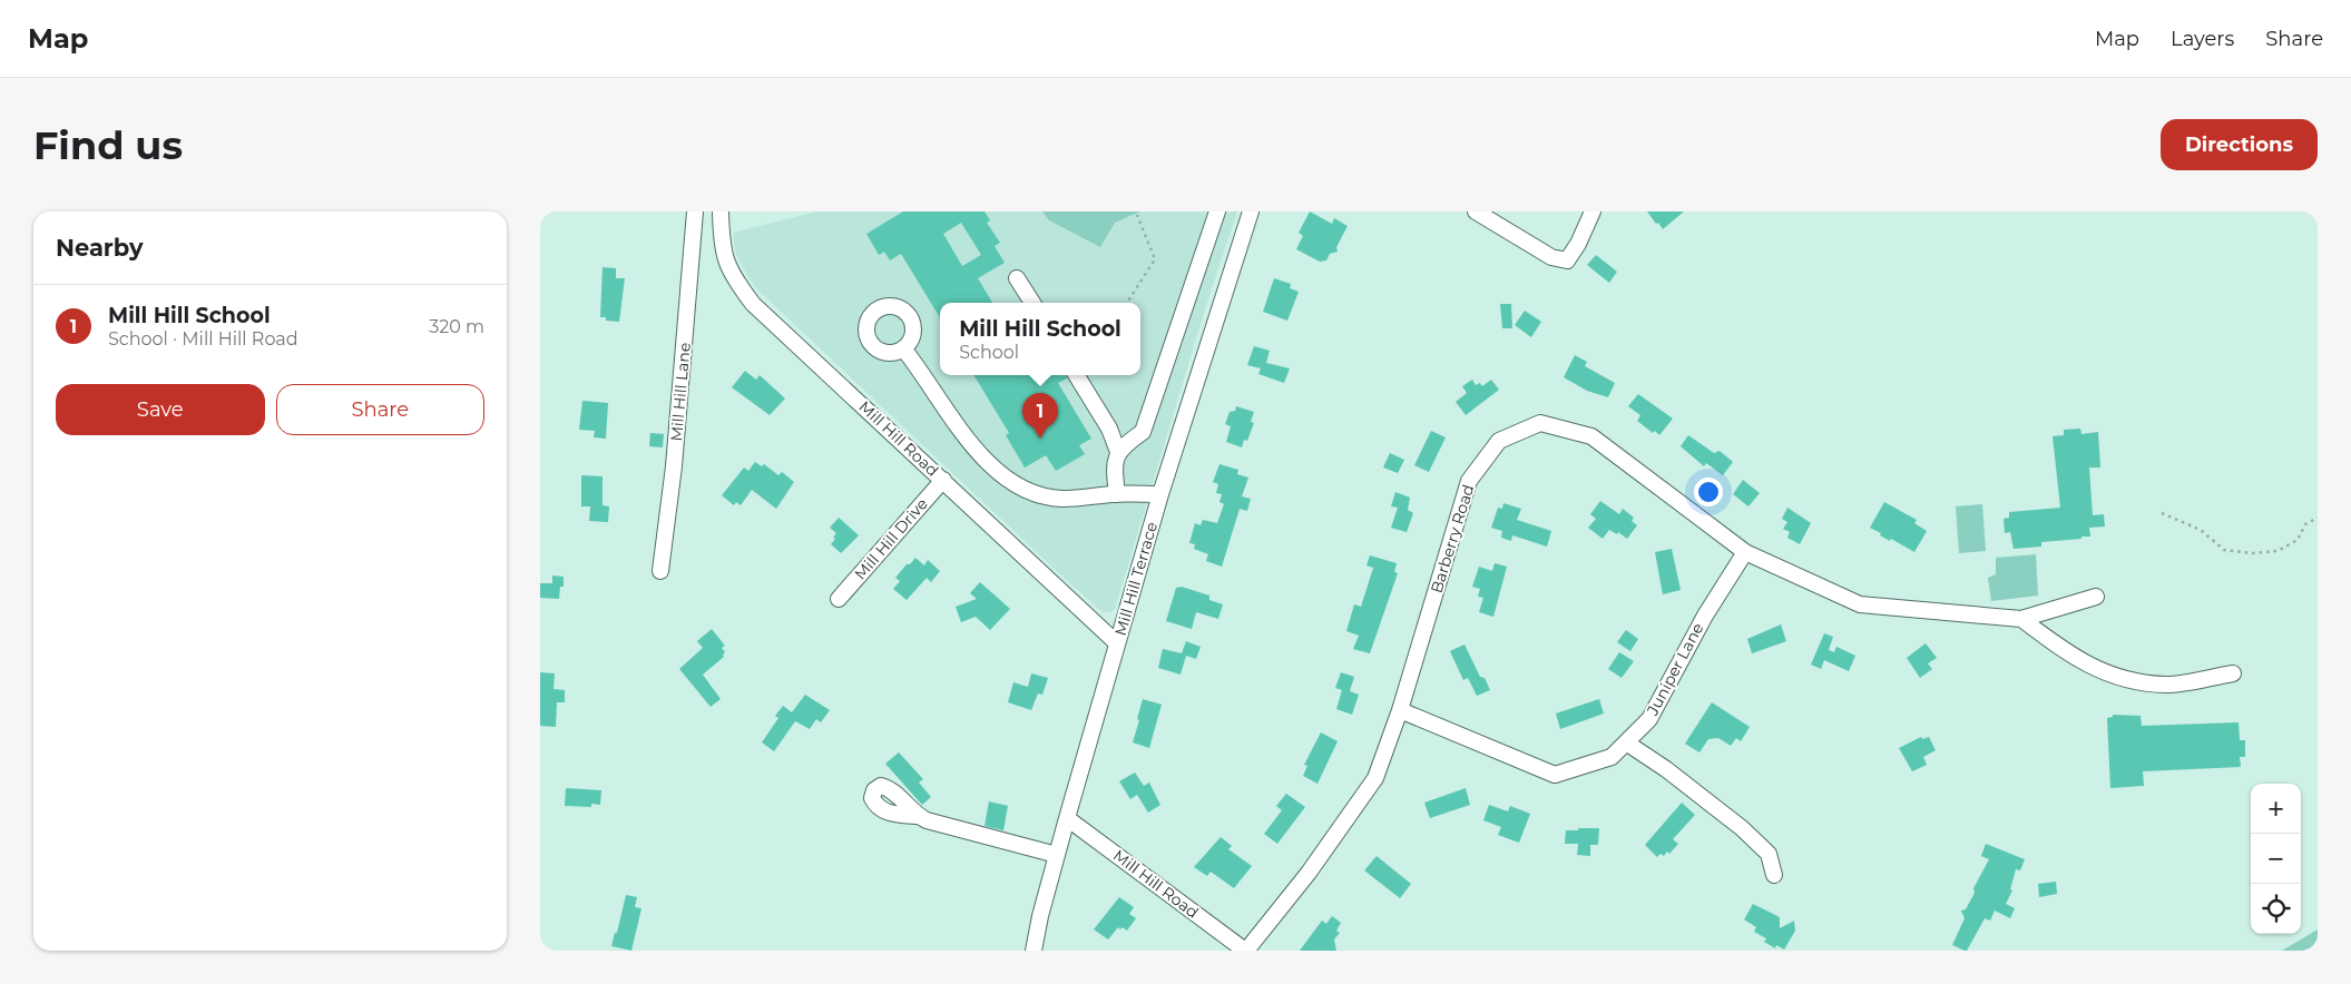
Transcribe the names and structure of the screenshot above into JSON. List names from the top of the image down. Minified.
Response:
{"streets":{"street":["Mill Hill Lane","Mill Hill Road","Mill Hill Drive","Barberry Road","Mill Hill Terrace","Juniper Lane"]},"crossings":[["Mill Hill Road","Mill Hill Drive"],["Mill Hill Road","Barberry Road"],["Mill Hill Road","Mill Hill Terrace"],["Barberry Road","Juniper Lane"]],"page":{"header":"Map","nav":["Map","Layers","Share"],"buttons":["Directions",["Save","Share"]],"title":"Find us","heading":"Nearby","list":[{"mark":"1","name":"Mill Hill School","note":"School · Mill Hill Road","value":"320 m"}],"popup":["Mill Hill School","School"],"pins":"1","map_buttons":["+","−"]}}
